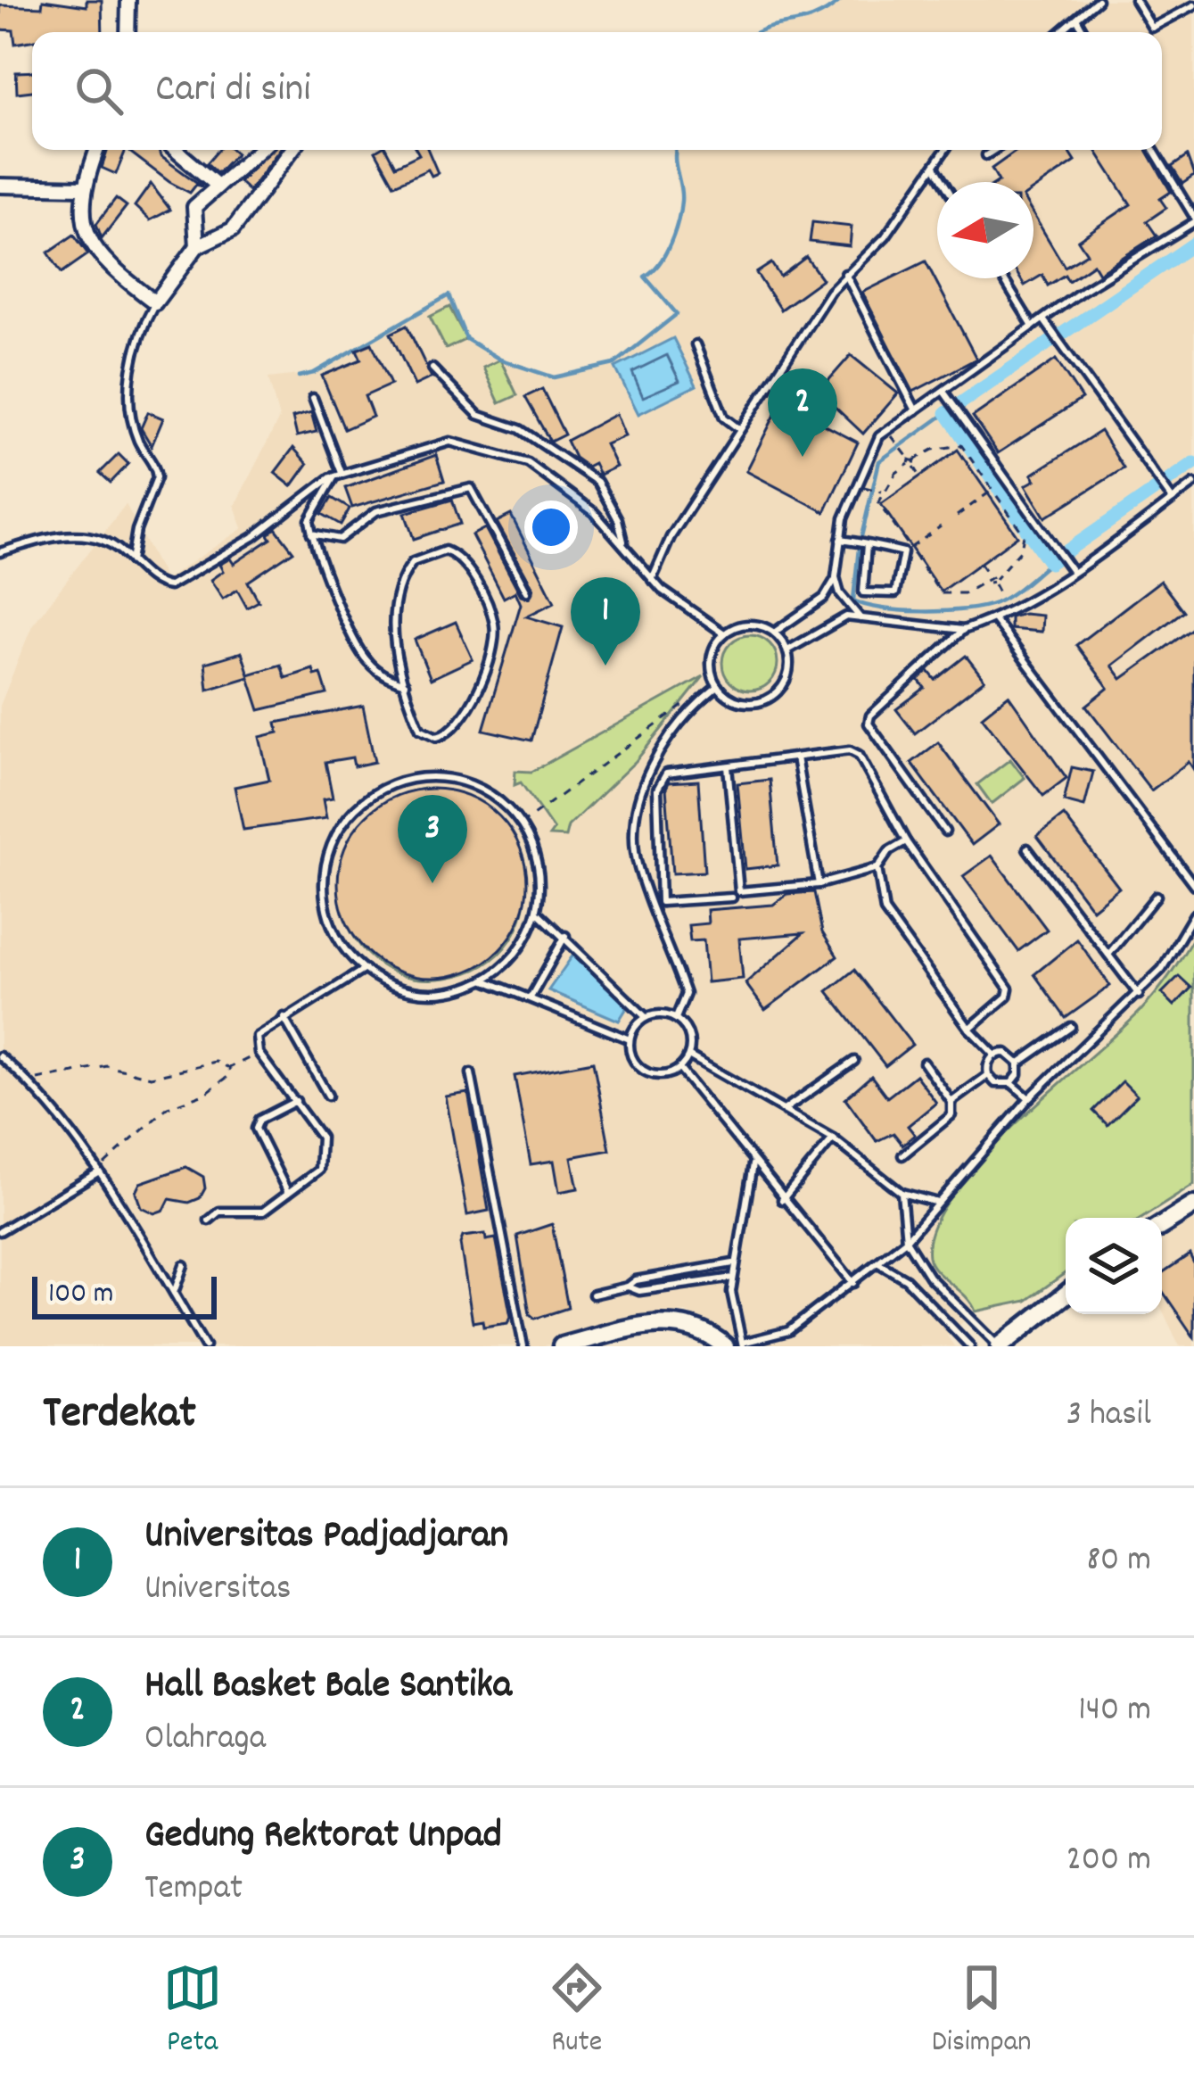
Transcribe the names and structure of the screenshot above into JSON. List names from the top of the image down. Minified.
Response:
{"scale_bar":"100 m","north":"left","page":{"search":"Cari di sini","pins":["2","1","3"],"scale":"100 m","heading":["Terdekat","3 hasil"],"list":[{"mark":"1","name":"Universitas Padjadjaran","note":"Universitas","value":"80 m"},{"mark":"2","name":"Hall Basket Bale Santika","note":"Olahraga","value":"140 m"},{"mark":"3","name":"Gedung Rektorat Unpad","note":"Tempat","value":"200 m"}],"nav":["Peta","Rute","Disimpan"]}}
